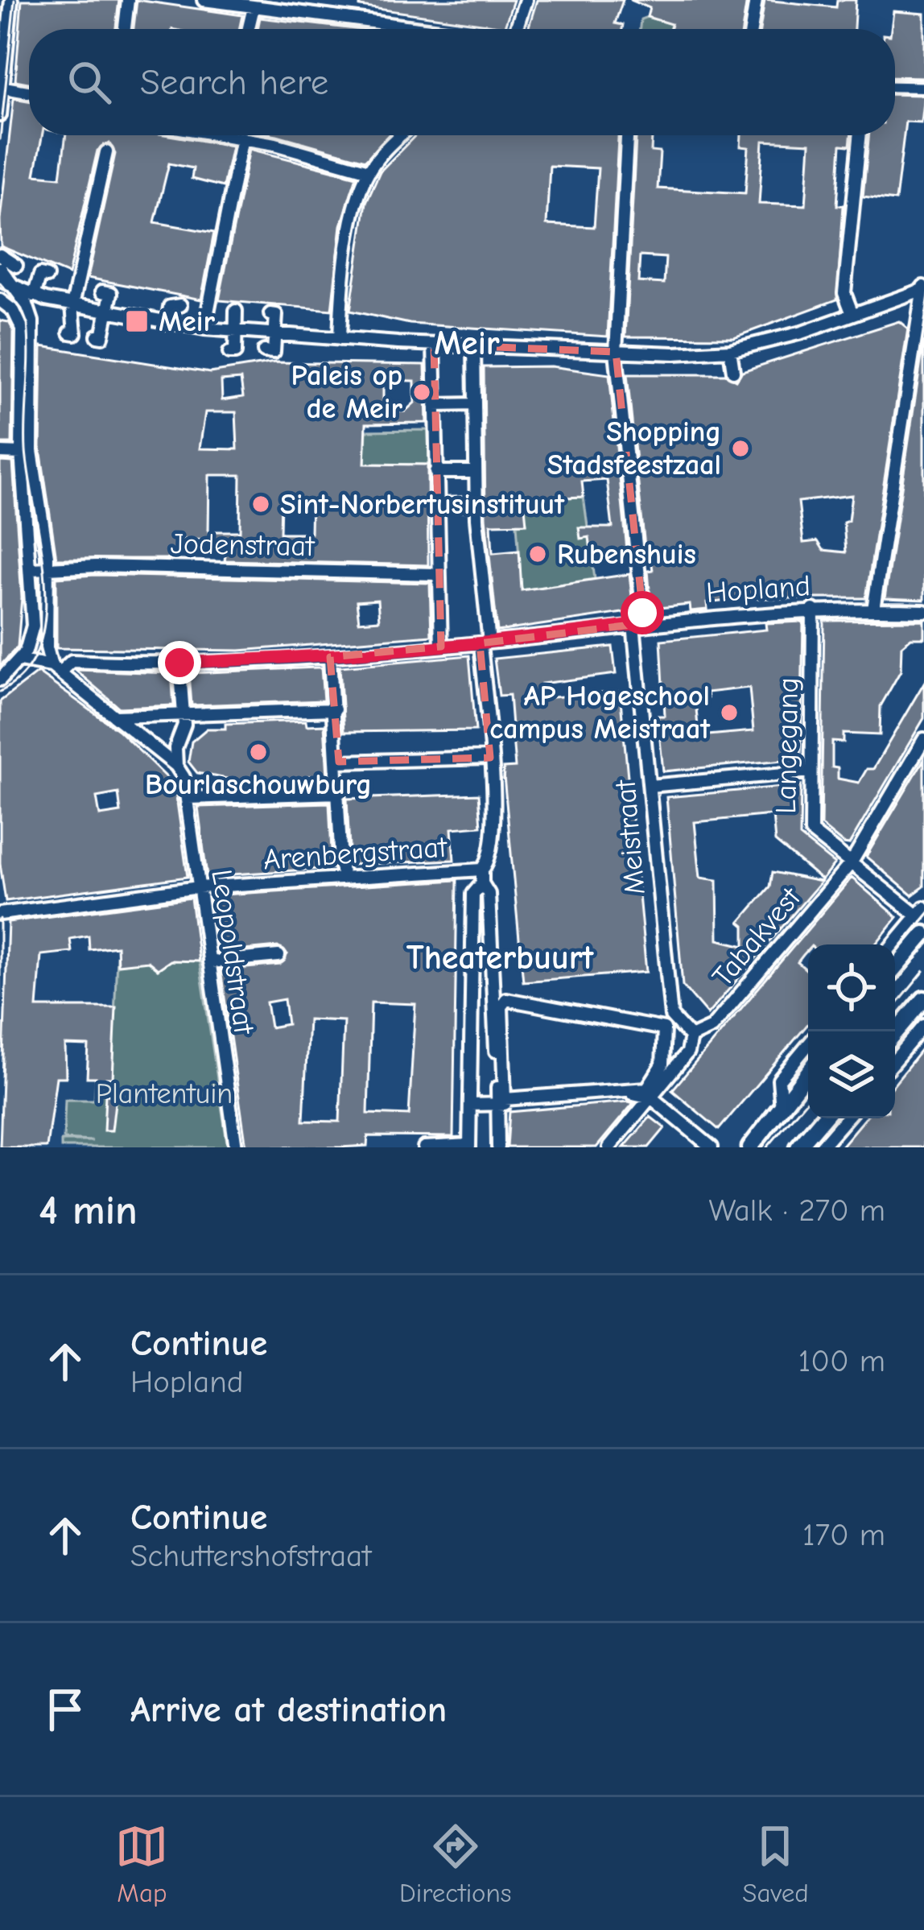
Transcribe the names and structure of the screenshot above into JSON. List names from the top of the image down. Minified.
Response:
{"streets":{"street":["Jodenstraat","Hopland","Langegang","Meistraat","Arenbergstraat","Tabakvest","Leopoldstraat"]},"crossings":[["Hopland","Langegang"],["Hopland","Meistraat"],["Langegang","Tabakvest"],["Arenbergstraat","Leopoldstraat"]],"districts":["Meir","Theaterbuurt"],"parks":["Plantentuin"],"places":{"transit":["Meir"],"other":["Paleis op de Meir","Shopping Stadsfeestzaal","Sint-Norbertusinstituut","Rubenshuis","AP Hogeschool campus Meistraat","Bourlaschouwburg"]},"page":{"search":"Search here","heading":["4 min","Walk · 270 m"],"list":[["Continue","Hopland","100 m"],["Continue","Schuttershofstraat","170 m"],"Arrive at destination"],"nav":["Map","Directions","Saved"]}}
